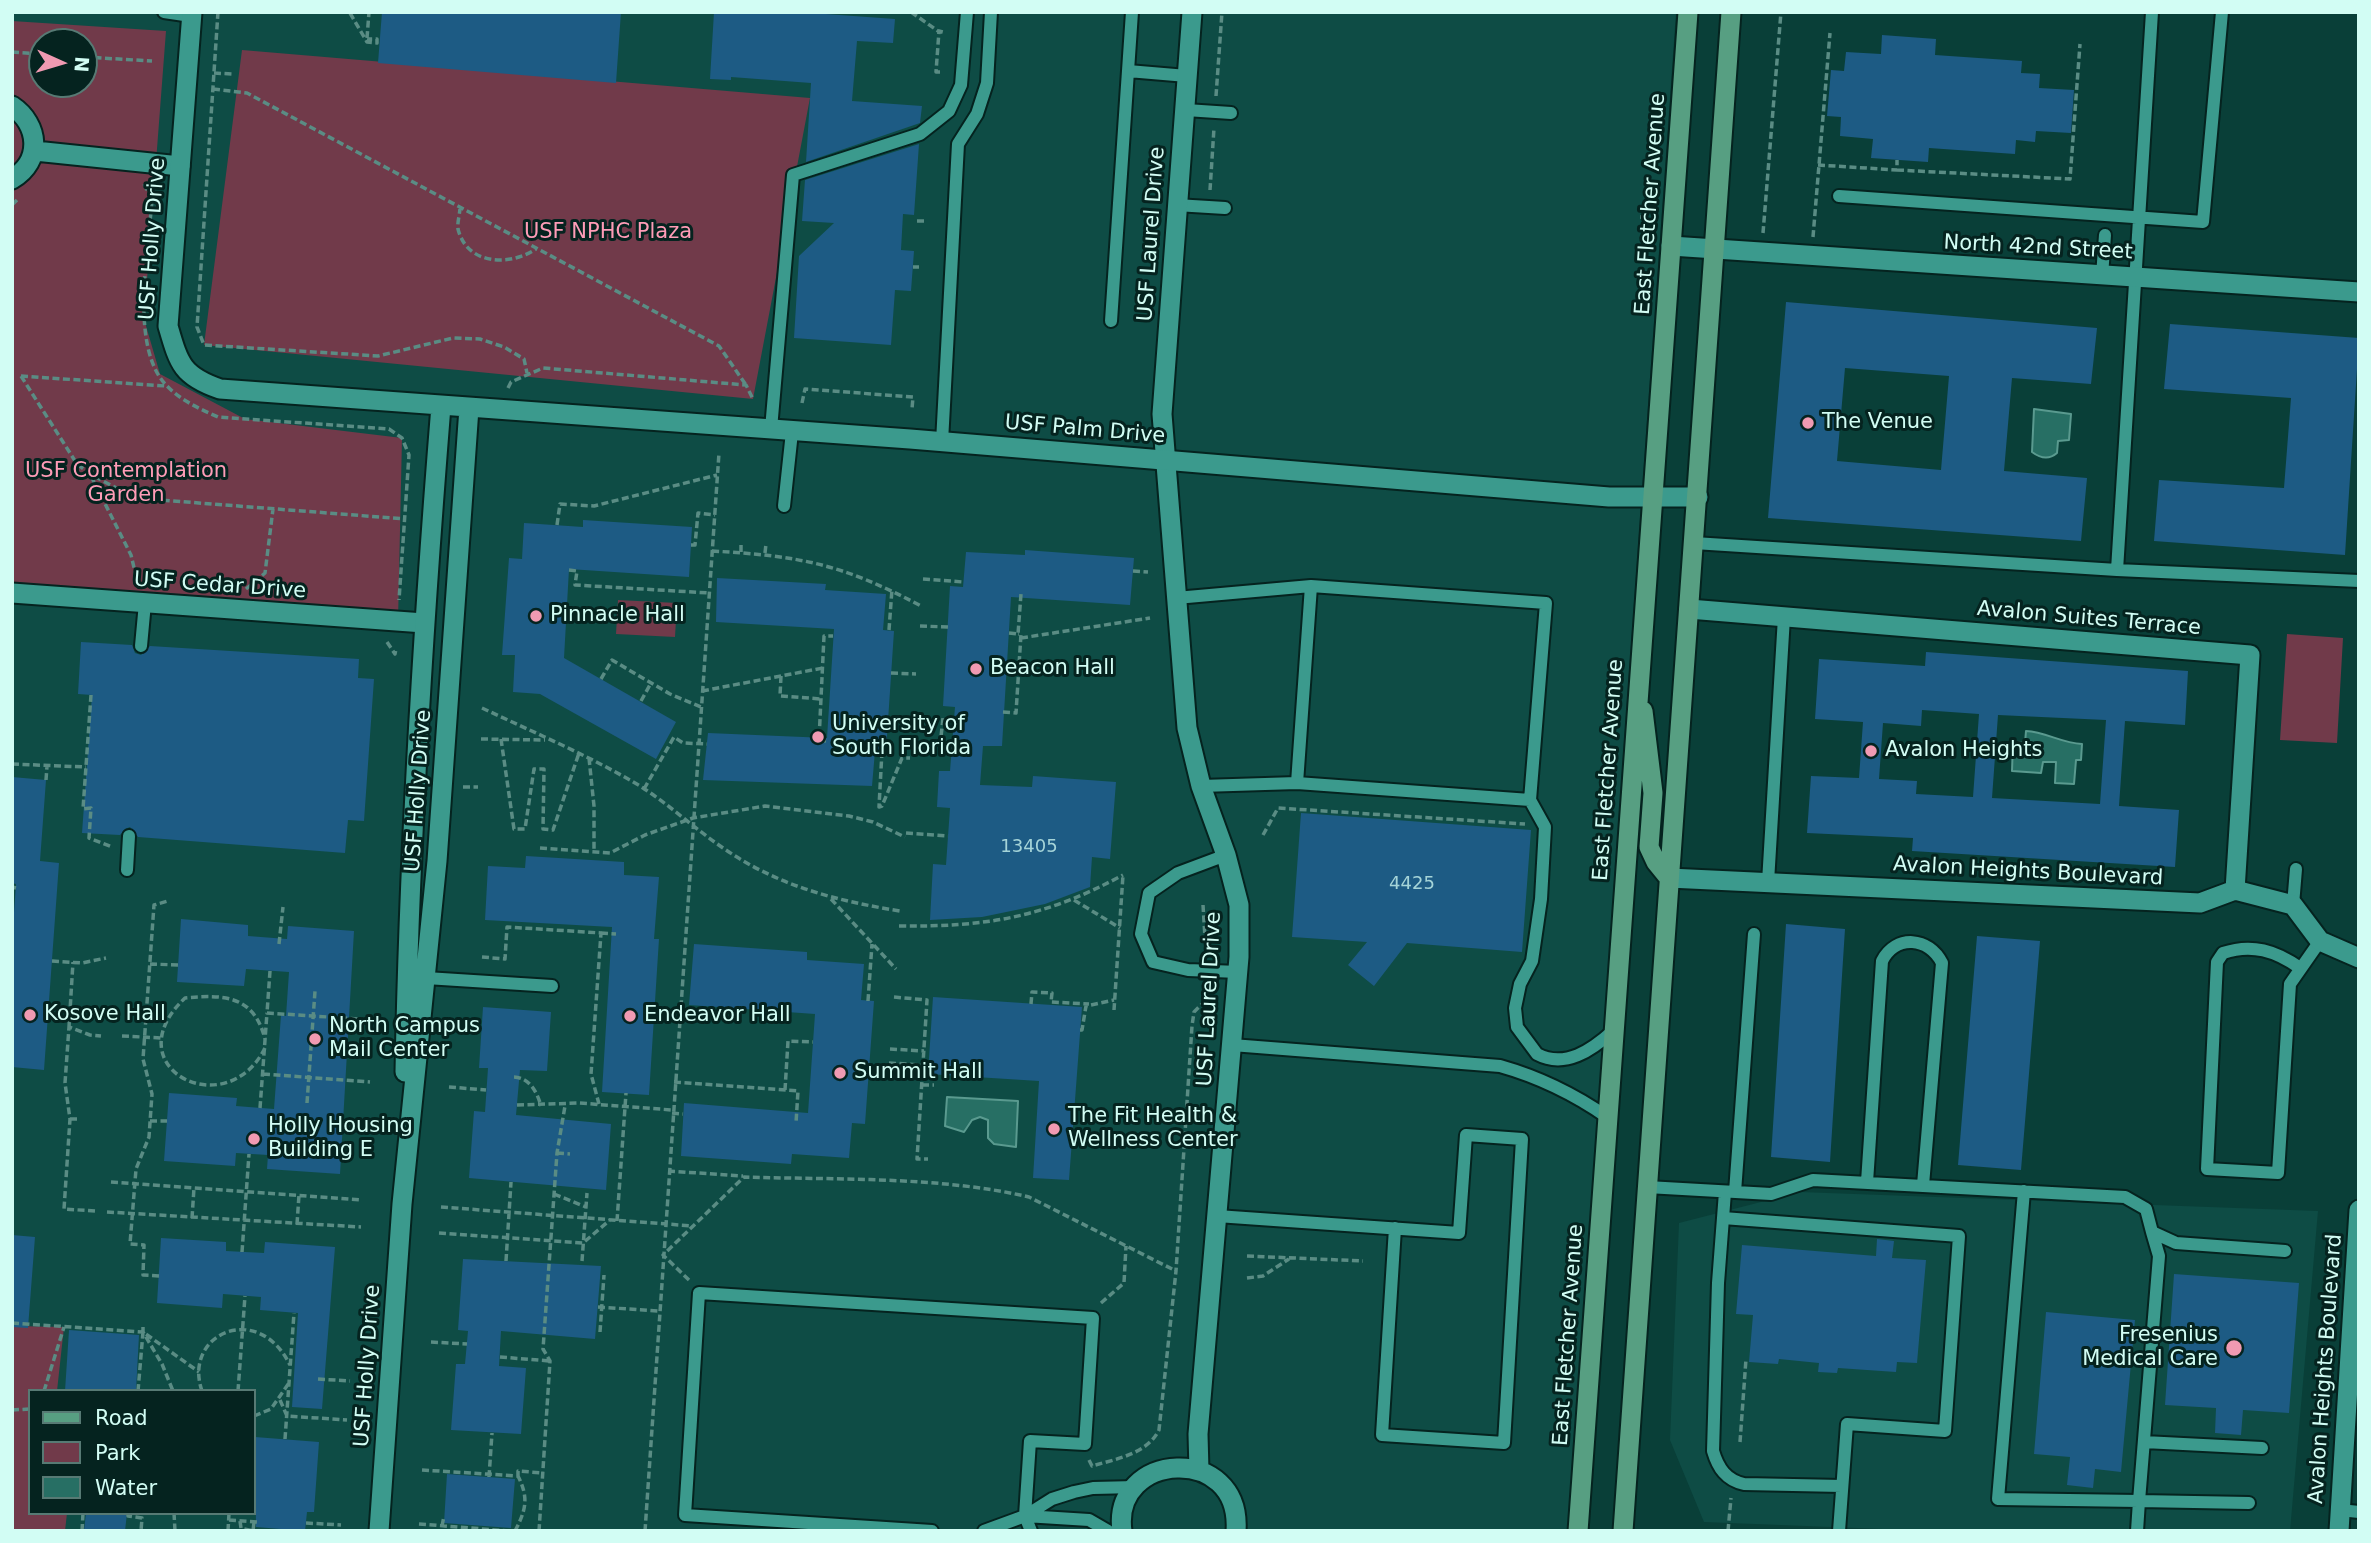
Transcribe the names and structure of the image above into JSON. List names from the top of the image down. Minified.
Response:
{"streets":{"main road":["East Fletcher Avenue"],"street":["USF Laurel Drive","USF Holly Drive","North 42nd Street","USF Palm Drive","USF Cedar Drive","Avalon Suites Terrace","Avalon Heights Boulevard"]},"crossings":[["East Fletcher Avenue","North 42nd Street"],["East Fletcher Avenue","USF Palm Drive"],["USF Laurel Drive","USF Palm Drive"],["USF Holly Drive","USF Palm Drive"],["USF Holly Drive","USF Cedar Drive"],["Avalon Suites Terrace","Avalon Heights Boulevard"]],"parks":["USF NPHC Plaza","USF Contemplation Garden"],"places":["The Venue","Pinnacle Hall","Beacon Hall","University of South Florida","Avalon Heights","Kosove Hall","Endeavor Hall","North Campus Mail Center","Summit Hall","The Fit Health & Wellness Center","Holly Housing Building E","Fresenius Medical Care"],"house_numbers":["13405","4425"],"legend":["Road","Park","Water"],"north":"right"}
